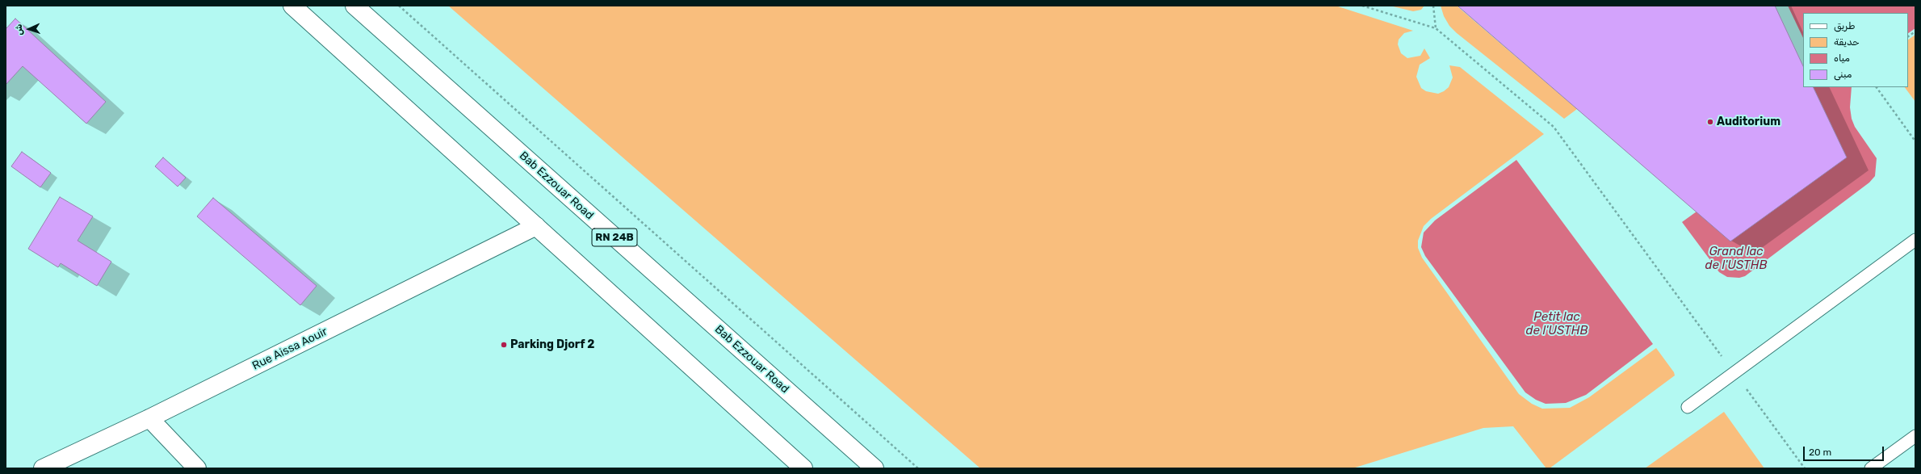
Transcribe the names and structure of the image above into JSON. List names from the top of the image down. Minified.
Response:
{"streets":{"main road":["Bab Ezzouar Road","RN 24B","Rue Aissa Aouir"]},"water":["Grand lac de l'USTHB","Petit lac de l'USTHB"],"places":["Auditorium","Parking Djorf 2"],"legend":["طريق","حديقة","مياه","مبنى"],"scale_bar":"20 m","north":"left"}
